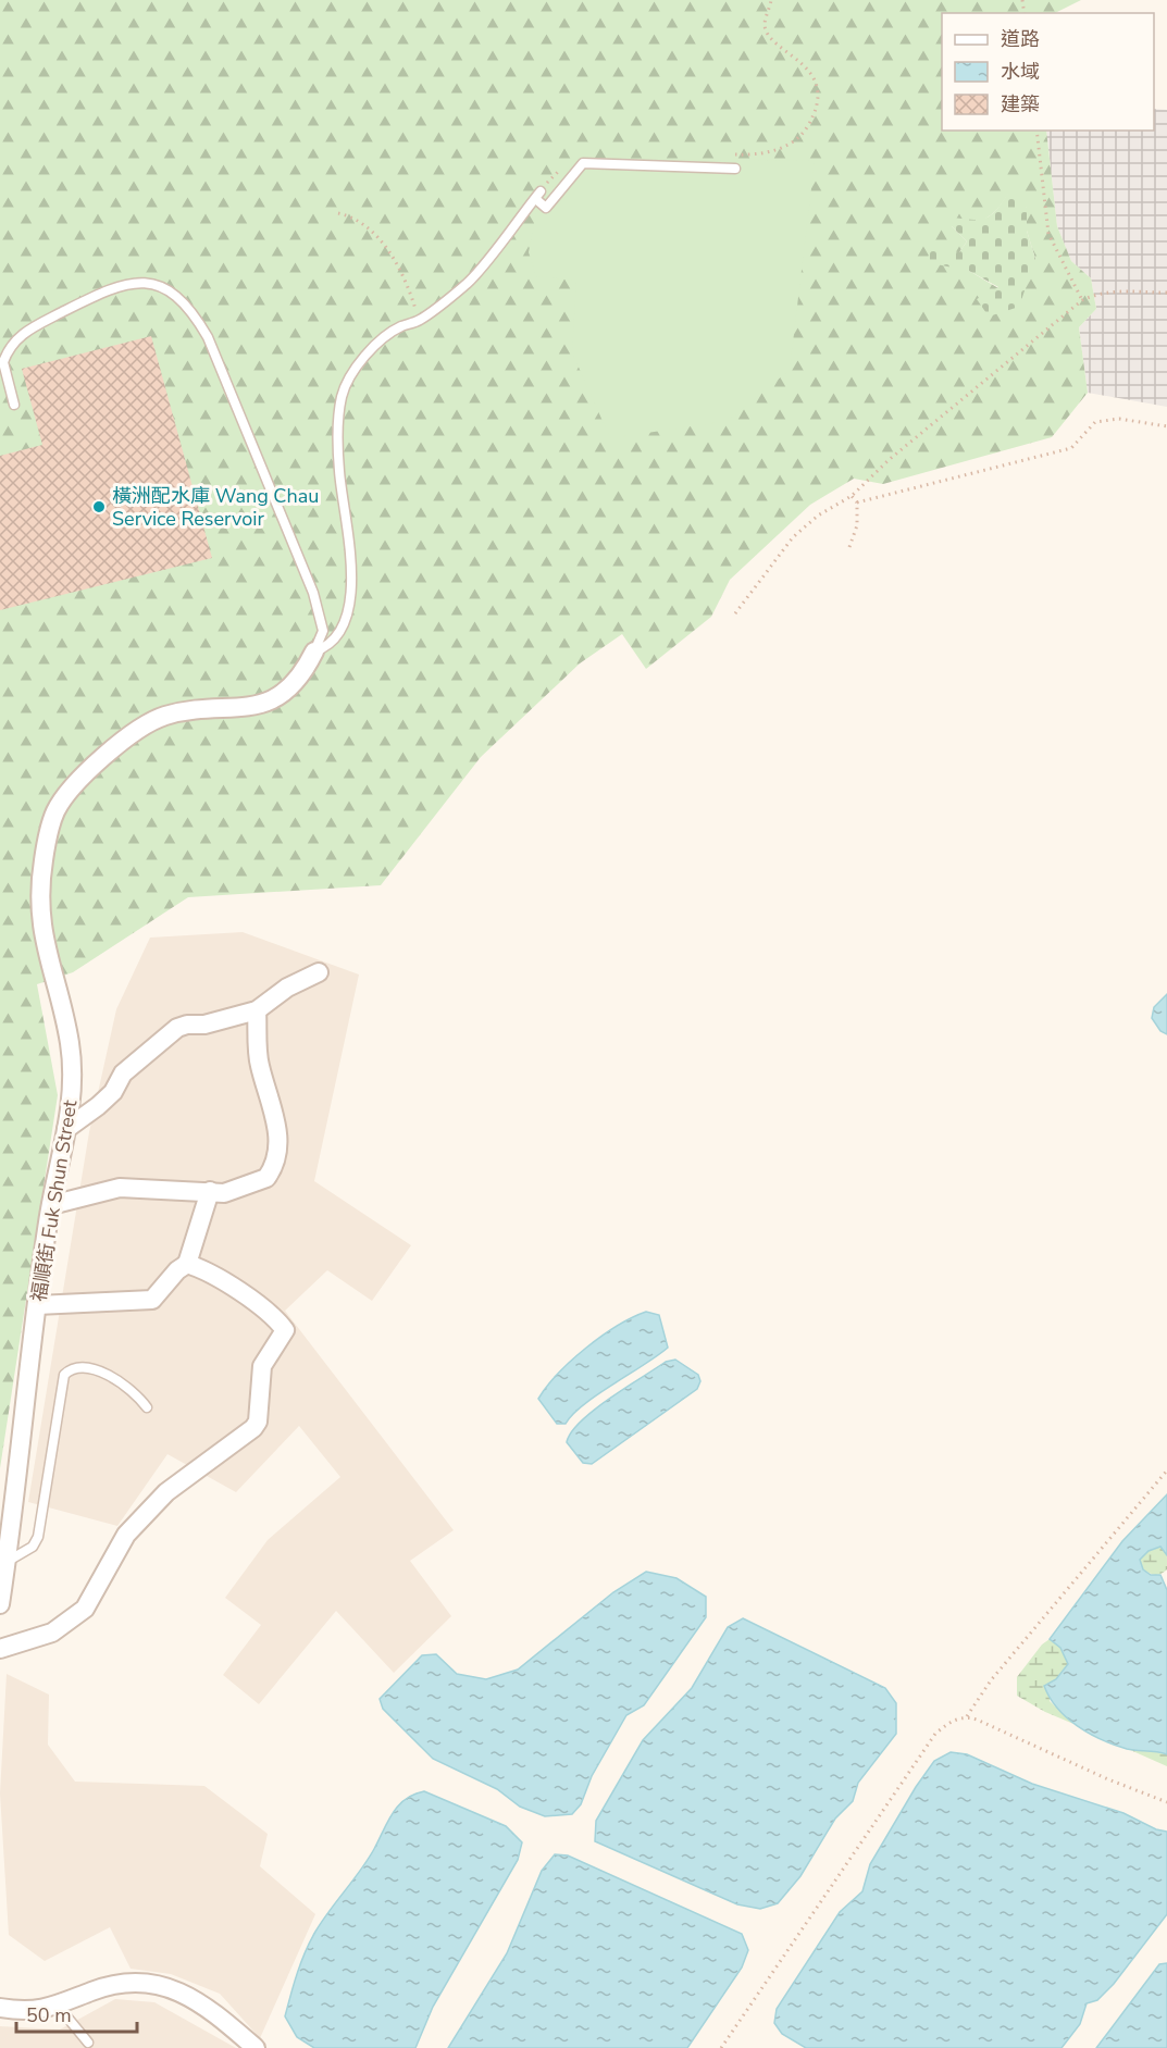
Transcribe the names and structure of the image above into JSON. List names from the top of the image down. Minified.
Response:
{"streets":{"street":["福順街 Fuk Shun Street"]},"places":["橫洲配水庫 Wang Chau Service Reservoir"],"legend":["道路","水域","建築"],"scale_bar":"50 m"}
